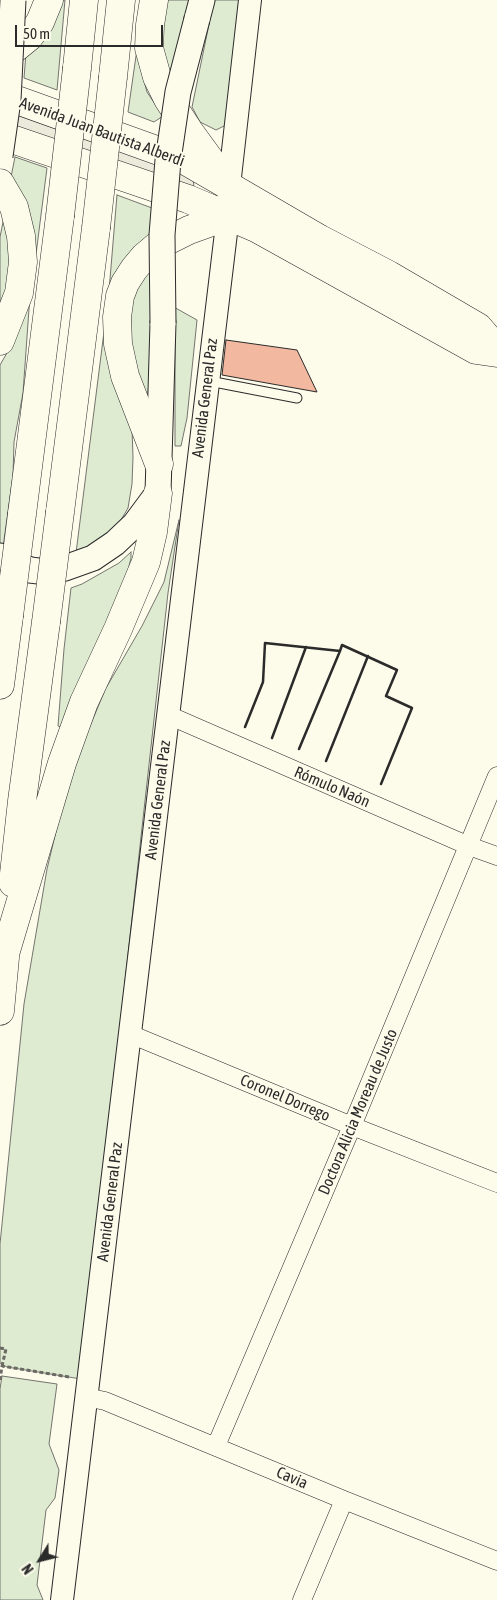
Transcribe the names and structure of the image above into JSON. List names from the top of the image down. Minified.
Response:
{"streets":{"main road":["Avenida Juan Bautista Alberdi"],"street":["Avenida General Paz","Rómulo Naón","Coronel Dorrego","Doctora Alicia Moreau de Justo","Cavia"]},"crossings":[["Avenida Juan Bautista Alberdi","Avenida General Paz"],["Avenida General Paz","Rómulo Naón"],["Avenida General Paz","Coronel Dorrego"],["Avenida General Paz","Cavia"],["Rómulo Naón","Doctora Alicia Moreau de Justo"],["Coronel Dorrego","Doctora Alicia Moreau de Justo"],["Doctora Alicia Moreau de Justo","Cavia"]],"scale_bar":"50 m","north":"bottom left"}
